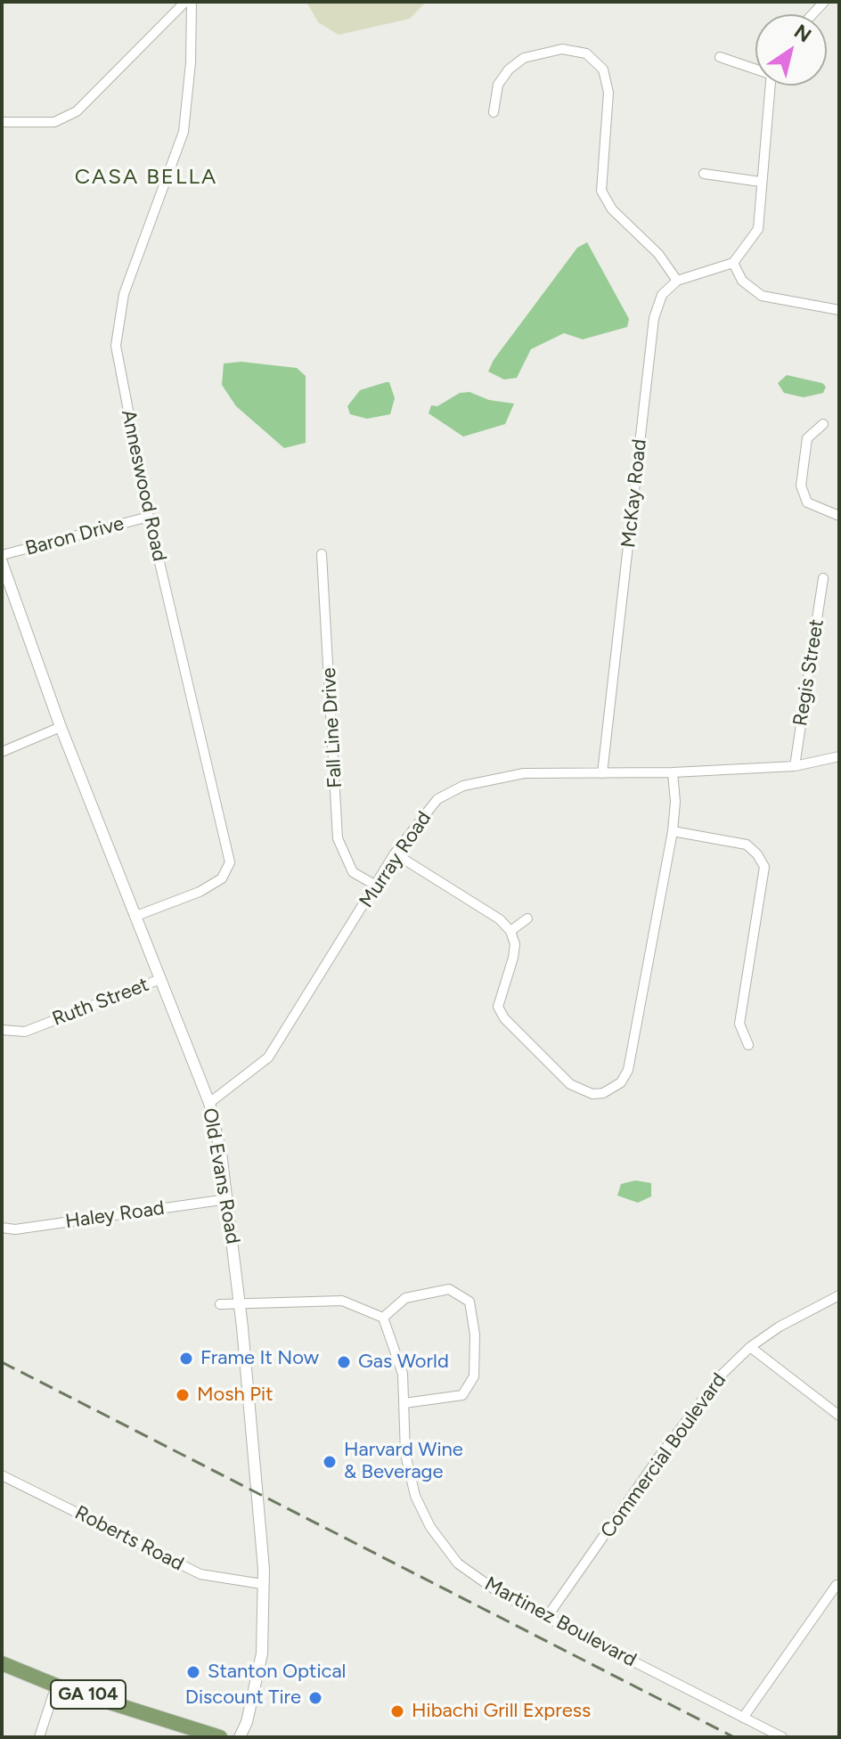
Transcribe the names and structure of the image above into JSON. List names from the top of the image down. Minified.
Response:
{"streets":{"main road":["GA 104"],"street":["Anneswood Road","McKay Road","Baron Drive","Regis Street","Fall Line Drive","Murray Road","Ruth Street","Old Evans Road","Haley Road","Commercial Boulevard","Roberts Road","Martinez Boulevard"]},"crossings":[["Anneswood Road","Baron Drive"],["Anneswood Road","Old Evans Road"],["McKay Road","Murray Road"],["Regis Street","Murray Road"],["Fall Line Drive","Murray Road"],["Murray Road","Old Evans Road"],["Ruth Street","Old Evans Road"],["Old Evans Road","Haley Road"],["Old Evans Road","Roberts Road"],["Commercial Boulevard","Martinez Boulevard"]],"districts":["CASA BELLA"],"places":["Frame It Now","Gas World","Mosh Pit","Harvard Wine & Beverage","Stanton Optical","Discount Tire","Hibachi Grill Express"],"north":"top right"}
